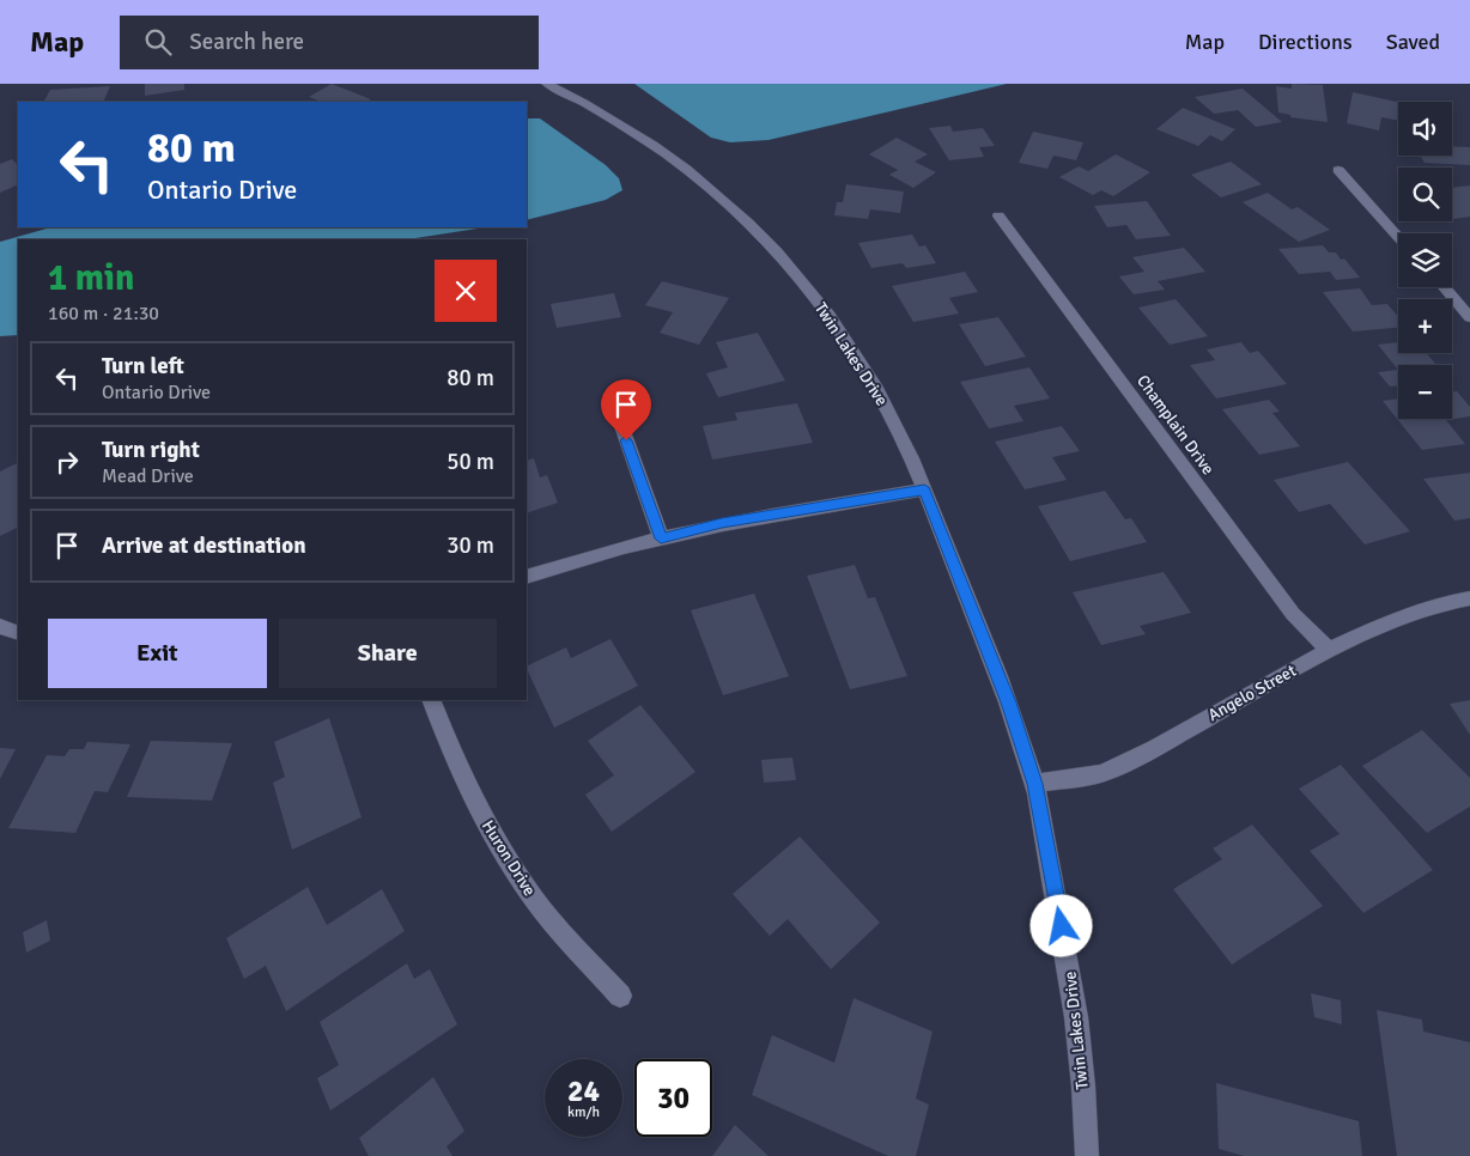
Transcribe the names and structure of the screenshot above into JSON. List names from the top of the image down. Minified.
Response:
{"streets":{"street":["Twin Lakes Drive","Champlain Drive","Angelo Street","Huron Drive"]},"crossings":[["Twin Lakes Drive","Angelo Street"],["Champlain Drive","Angelo Street"]],"page":{"header":"Map","search":"Search here","nav":["Map","Directions","Saved"],"map_buttons":["+","−"],"turn":["80 m","Ontario Drive"],"heading":["1 min","160 m · 21:30"],"list":[{"name":"Turn left","note":"Ontario Drive","value":"80 m"},{"name":"Turn right","note":"Mead Drive","value":"50 m"},{"name":"Arrive at destination","value":"30 m"}],"buttons":["Exit","Share"],"speed":"24 km/h","limit":"30"}}
